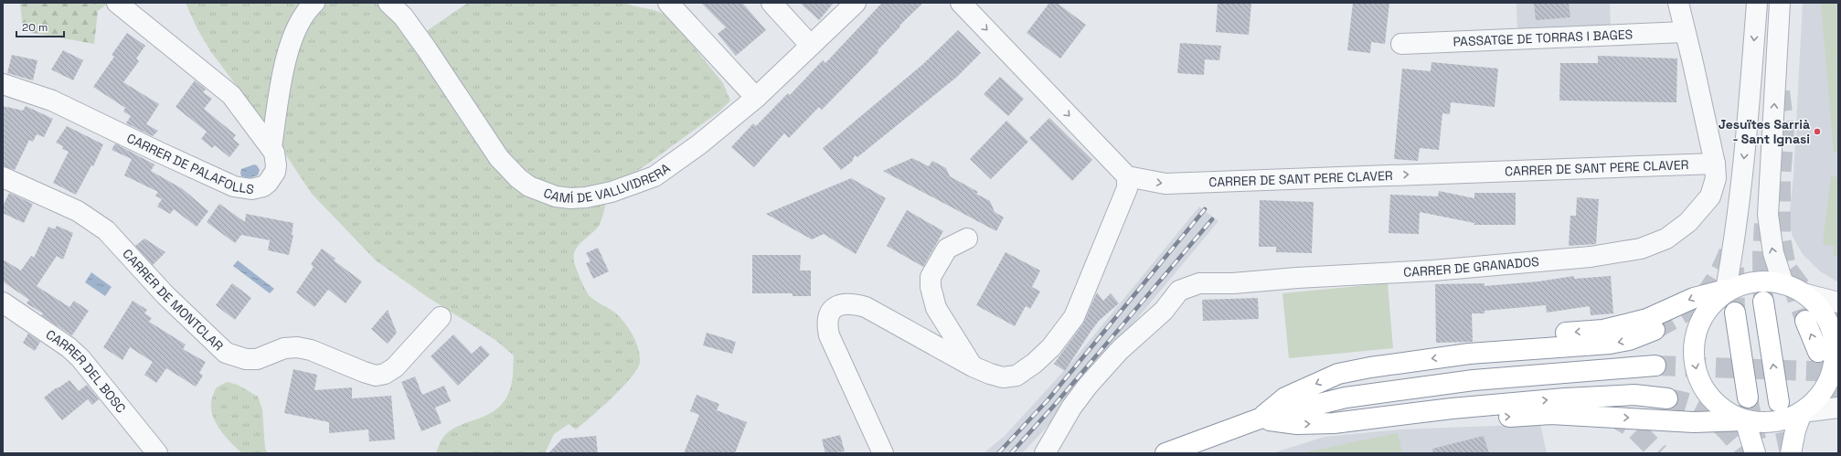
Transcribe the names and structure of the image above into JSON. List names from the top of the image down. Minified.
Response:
{"streets":{"street":["PASSATGE DE TORRAS I BAGES","CARRER DE PALAFOLLS","CARRER DE SANT PERE CLAVER","CAMÍ DE VALLVIDRERA","CARRER DE GRANADOS","CARRER DE MONTCLAR","CARRER DEL BOSC"]},"crossings":[["PASSATGE DE TORRAS I BAGES","CARRER DE GRANADOS"],["CARRER DE SANT PERE CLAVER","CARRER DE GRANADOS"]],"one_way":["CARRER DE SANT PERE CLAVER"],"places":["Jesuïtes Sarrià - Sant Ignasi"],"scale_bar":"20 m"}
